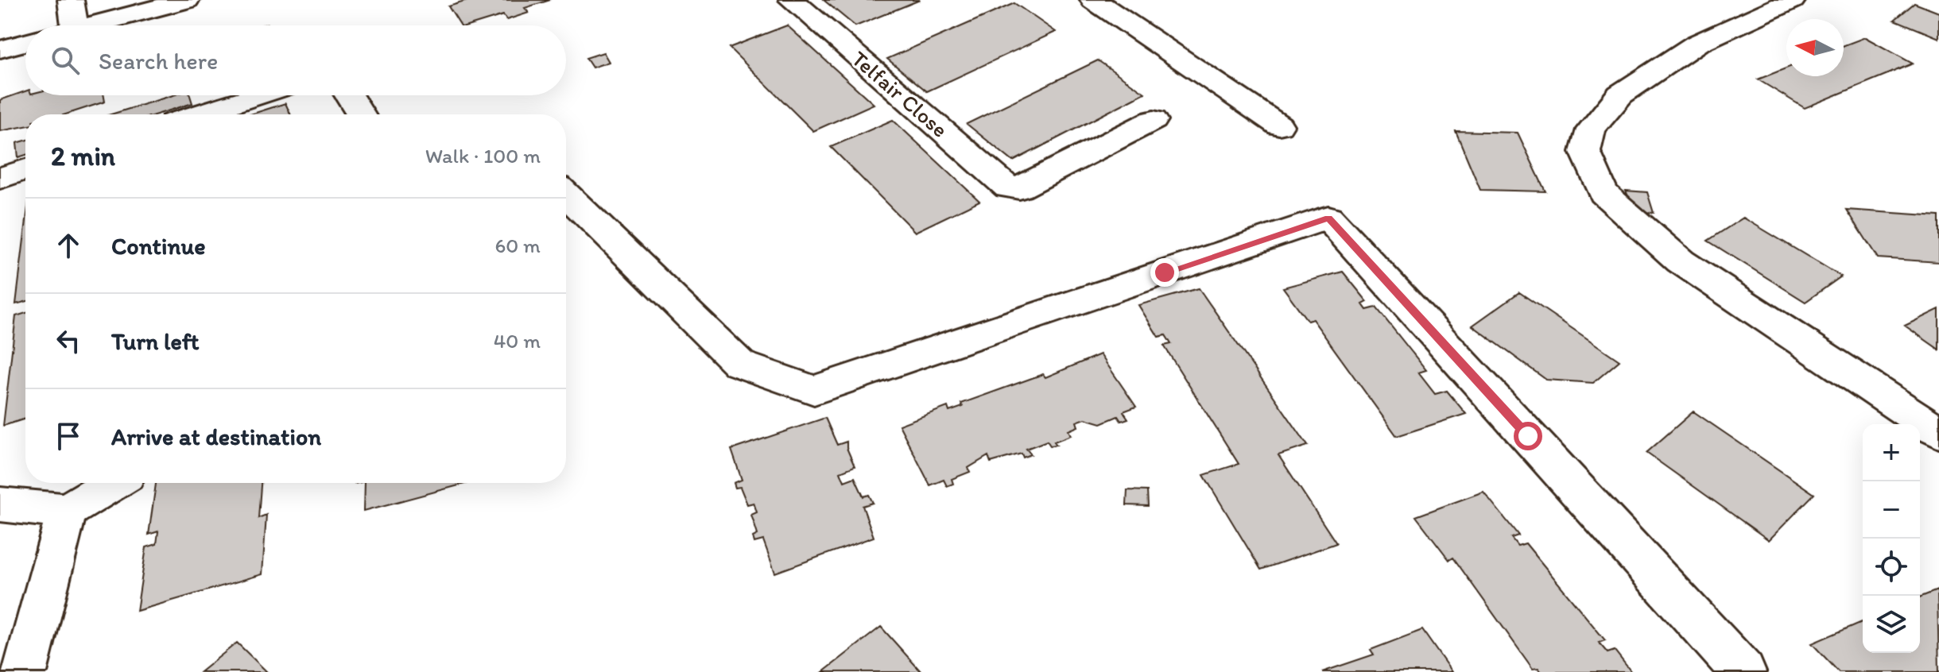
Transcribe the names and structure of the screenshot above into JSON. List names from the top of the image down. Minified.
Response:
{"streets":{"street":["Telfair Close"]},"north":"left","page":{"search":"Search here","heading":["2 min","Walk · 100 m"],"list":[["Continue","60 m"],["Turn left","40 m"],"Arrive at destination"],"map_buttons":["+","−"]}}
